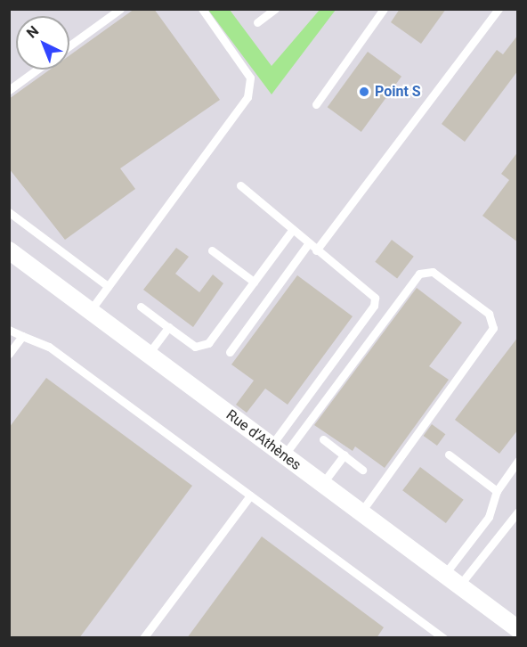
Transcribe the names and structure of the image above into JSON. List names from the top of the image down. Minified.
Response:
{"streets":{"street":["Rue d'Athènes"]},"places":["Point S"],"north":"top left"}
